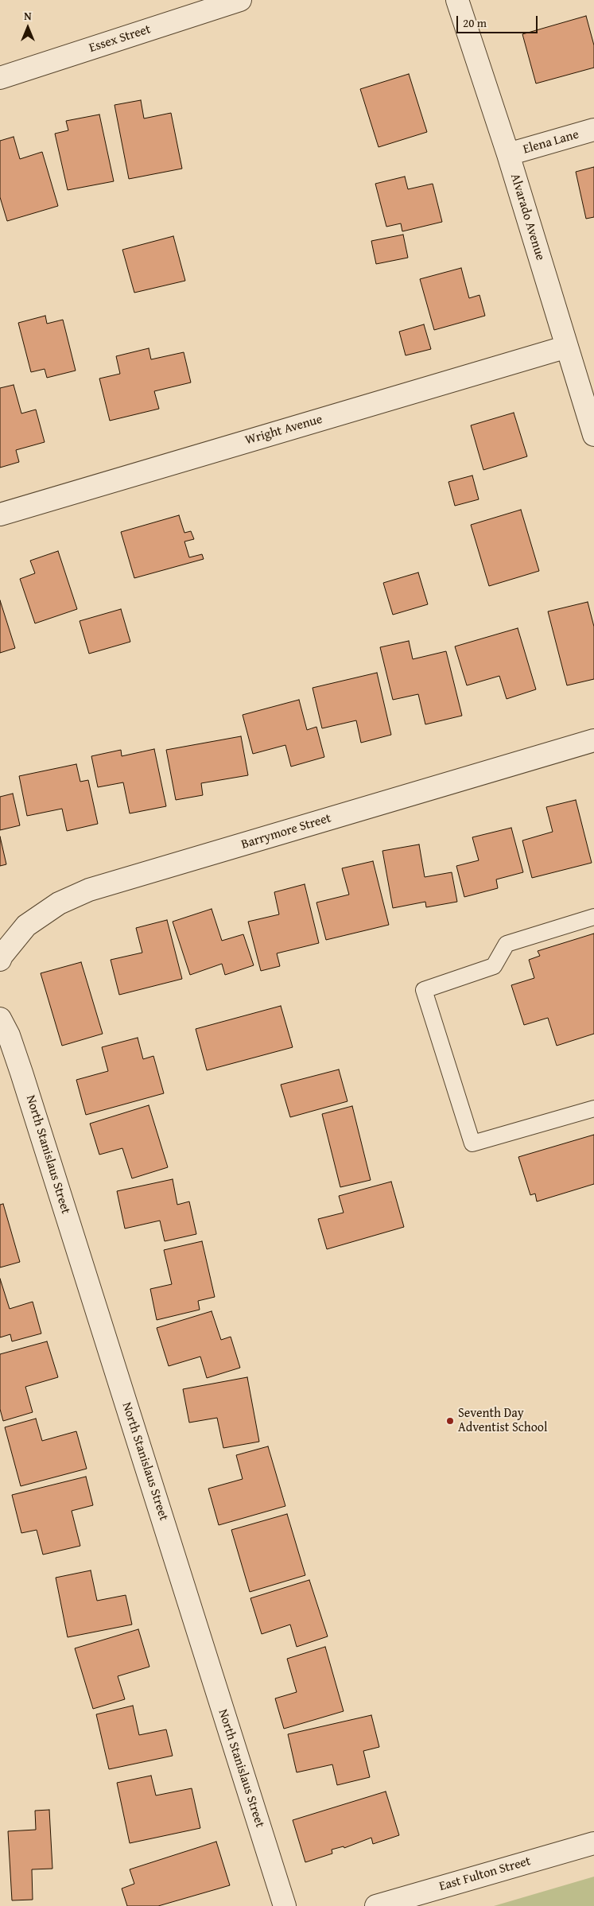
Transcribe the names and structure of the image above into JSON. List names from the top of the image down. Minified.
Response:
{"streets":{"street":["Essex Street","Elena Lane","Alvarado Avenue","Wright Avenue","Barrymore Street","North Stanislaus Street","East Fulton Street"]},"crossings":[["Elena Lane","Alvarado Avenue"],["Alvarado Avenue","Wright Avenue"]],"places":["Seventh Day Adventist School"],"scale_bar":"20 m","north":"top"}
